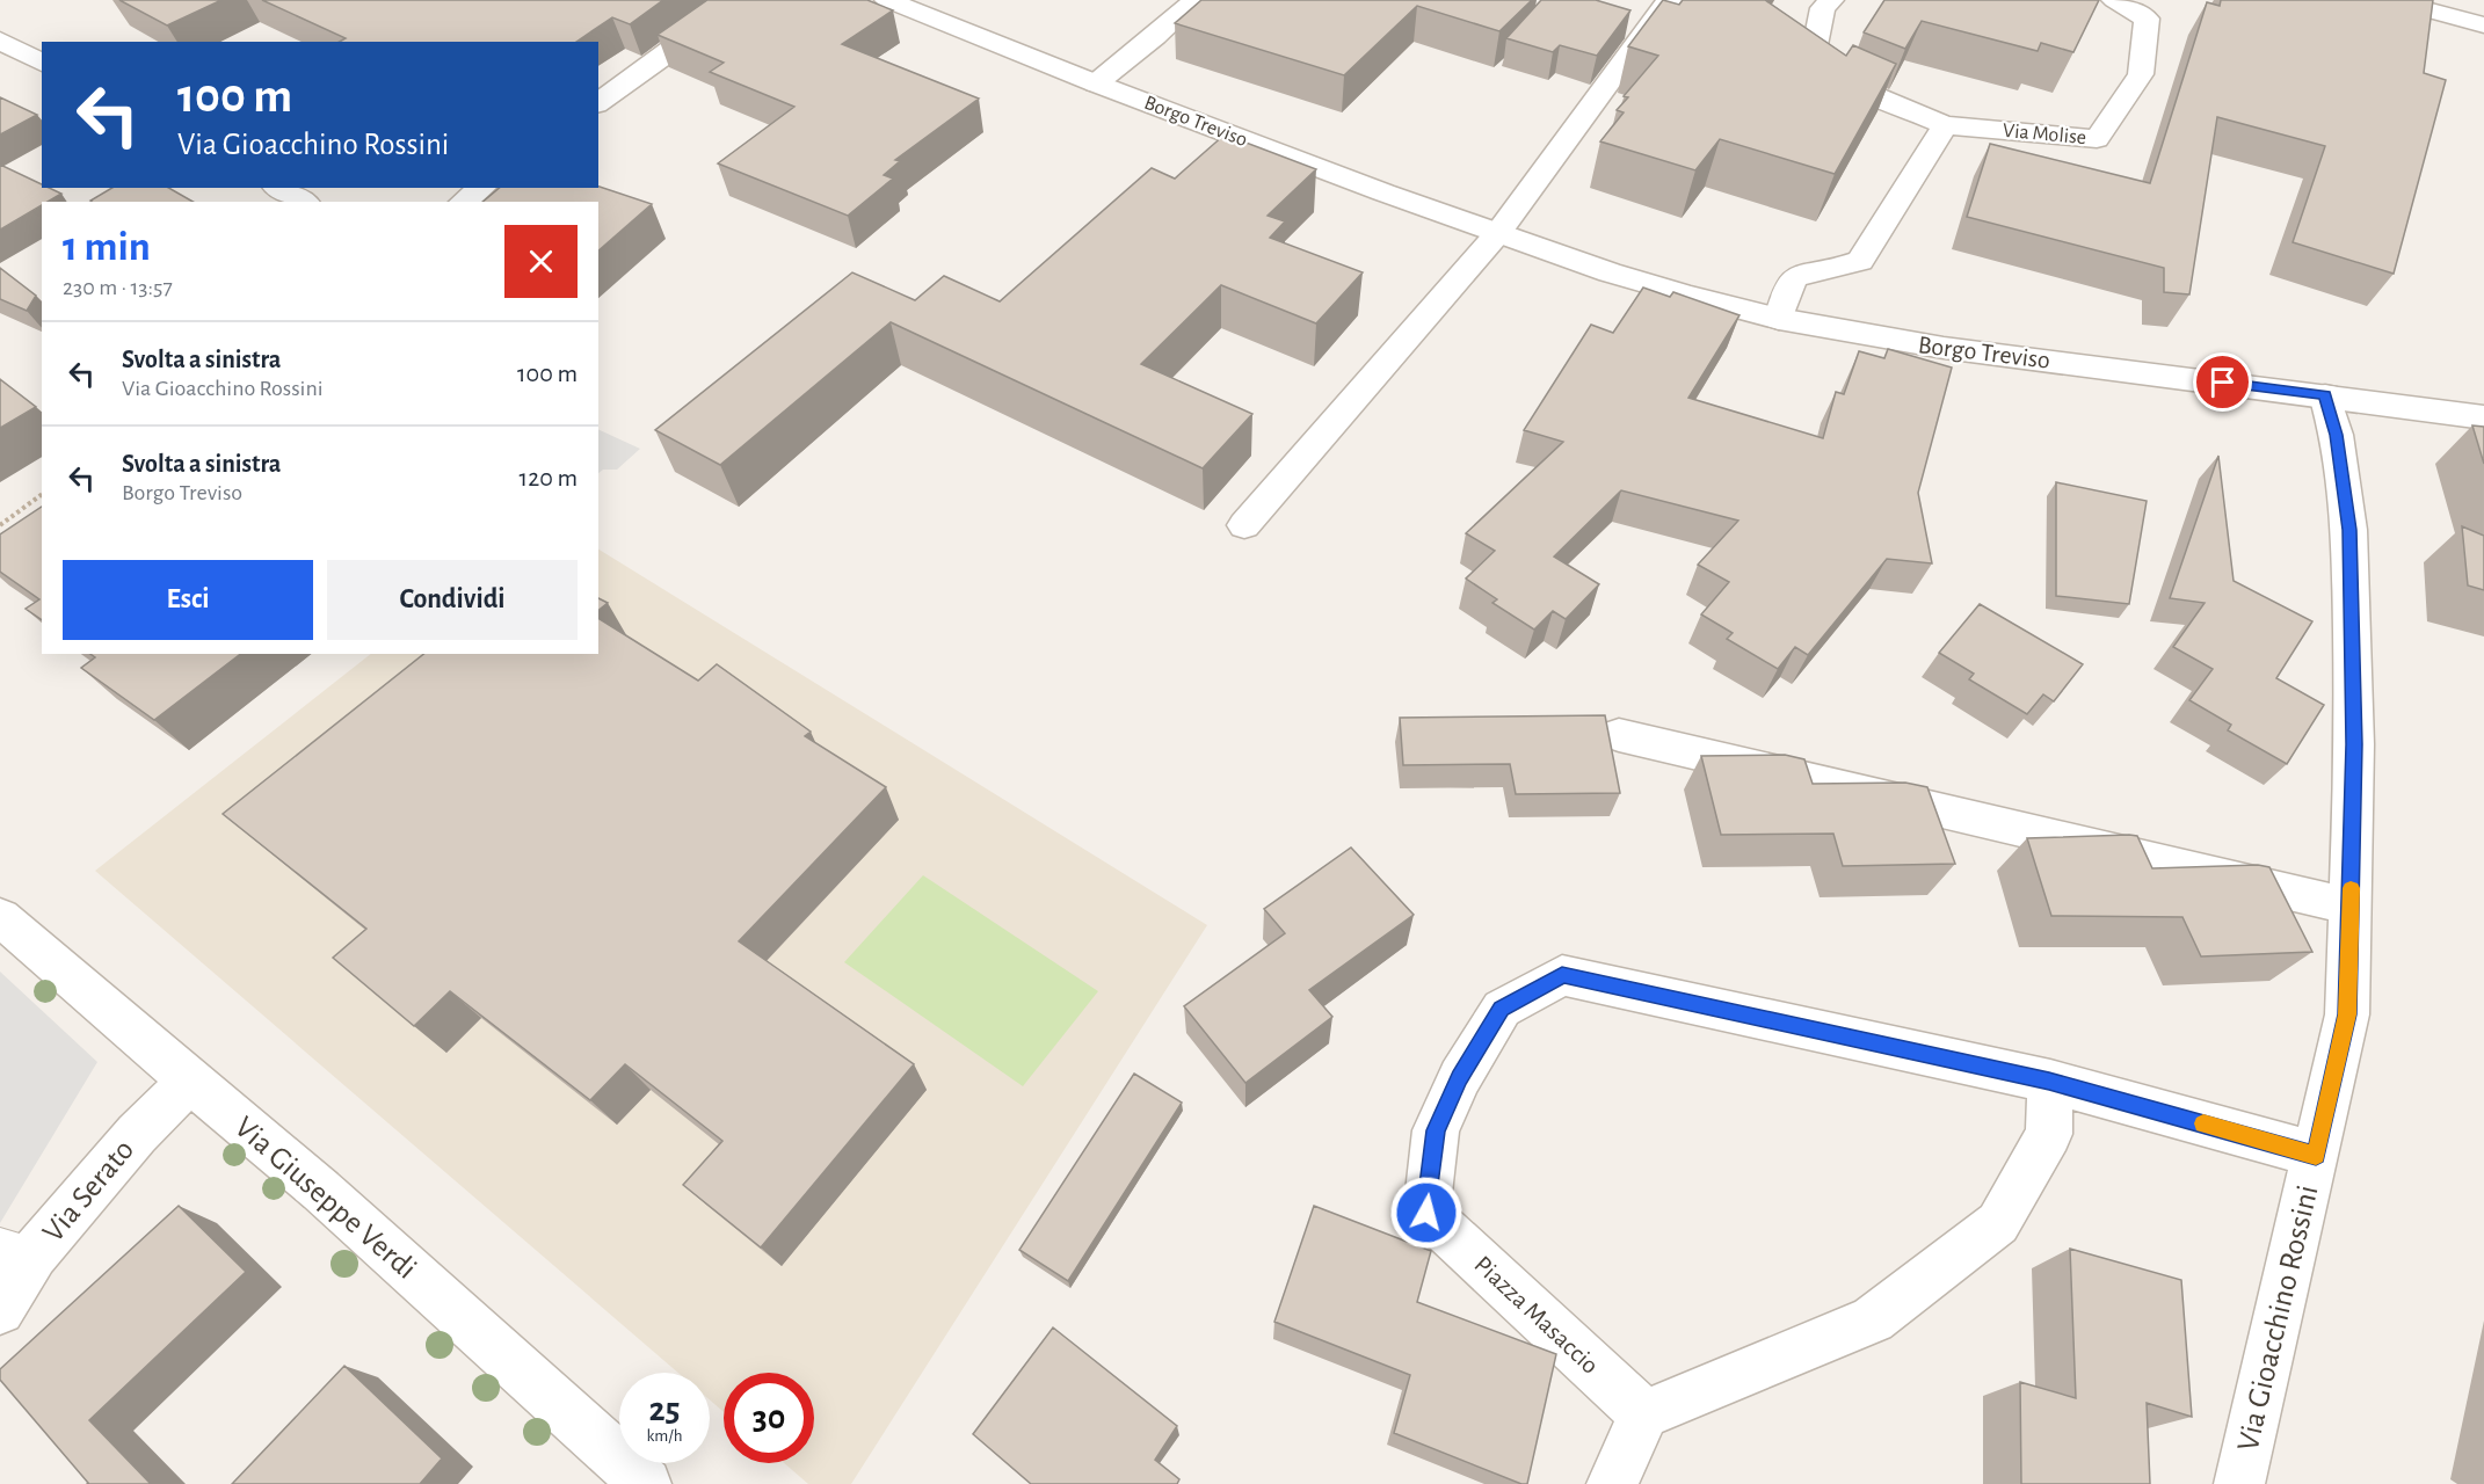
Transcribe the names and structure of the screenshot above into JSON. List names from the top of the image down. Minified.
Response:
{"streets":{"street":["Borgo Treviso","Via Molise","Via Serato","Via Giuseppe Verdi","Piazza Masaccio","Via Gioacchino Rossini"]},"crossings":[["Borgo Treviso","Via Gioacchino Rossini"],["Via Serato","Via Giuseppe Verdi"],["Piazza Masaccio","Via Gioacchino Rossini"]],"page":{"turn":["100 m","Via Gioacchino Rossini"],"heading":["1 min","230 m · 13:57"],"list":[{"name":"Svolta a sinistra","note":"Via Gioacchino Rossini","value":"100 m"},{"name":"Svolta a sinistra","note":"Borgo Treviso","value":"120 m"}],"buttons":["Esci","Condividi"],"speed":"25 km/h","limit":"30"}}
